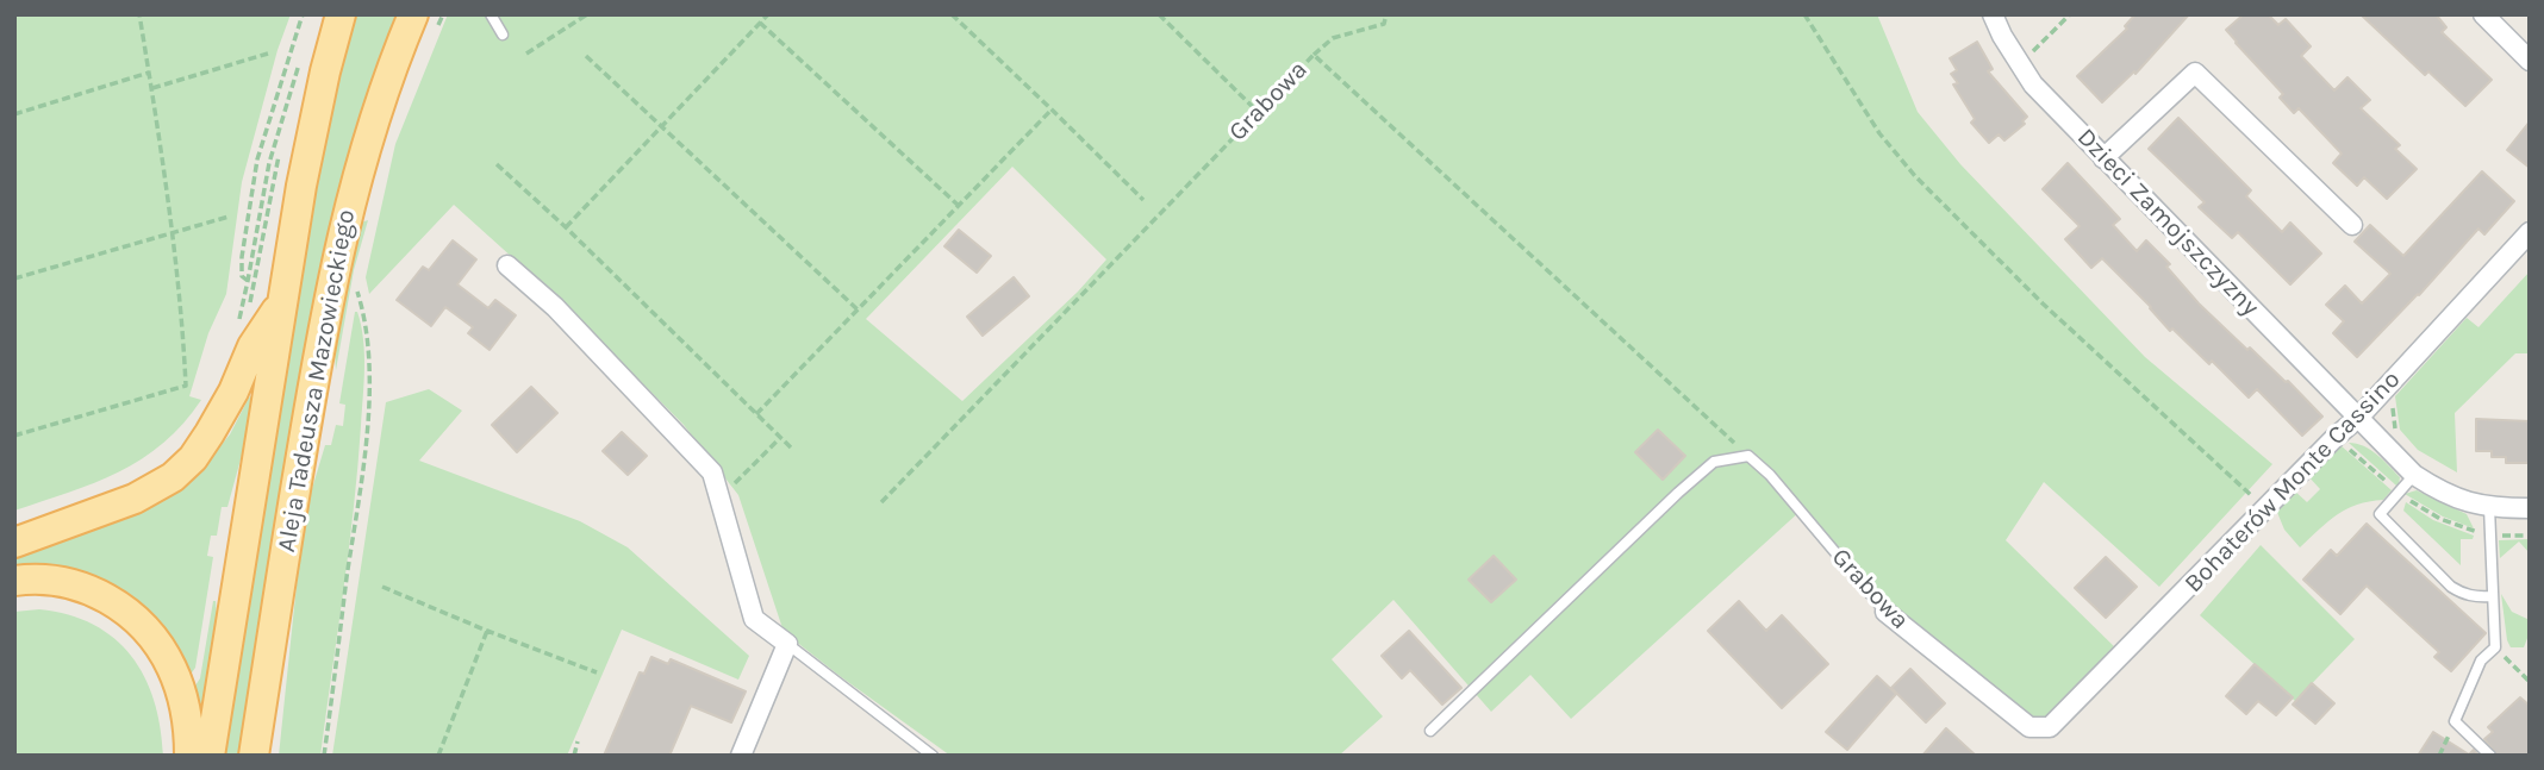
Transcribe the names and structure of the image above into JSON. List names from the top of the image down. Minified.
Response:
{"streets":{"main road":["Aleja Tadeusza Mazowieckiego"],"street":["Grabowa","Dzieci Zamojszczyzny","Bohaterów Monte Cassino"]},"crossings":[["Grabowa","Bohaterów Monte Cassino"],["Dzieci Zamojszczyzny","Bohaterów Monte Cassino"]]}
